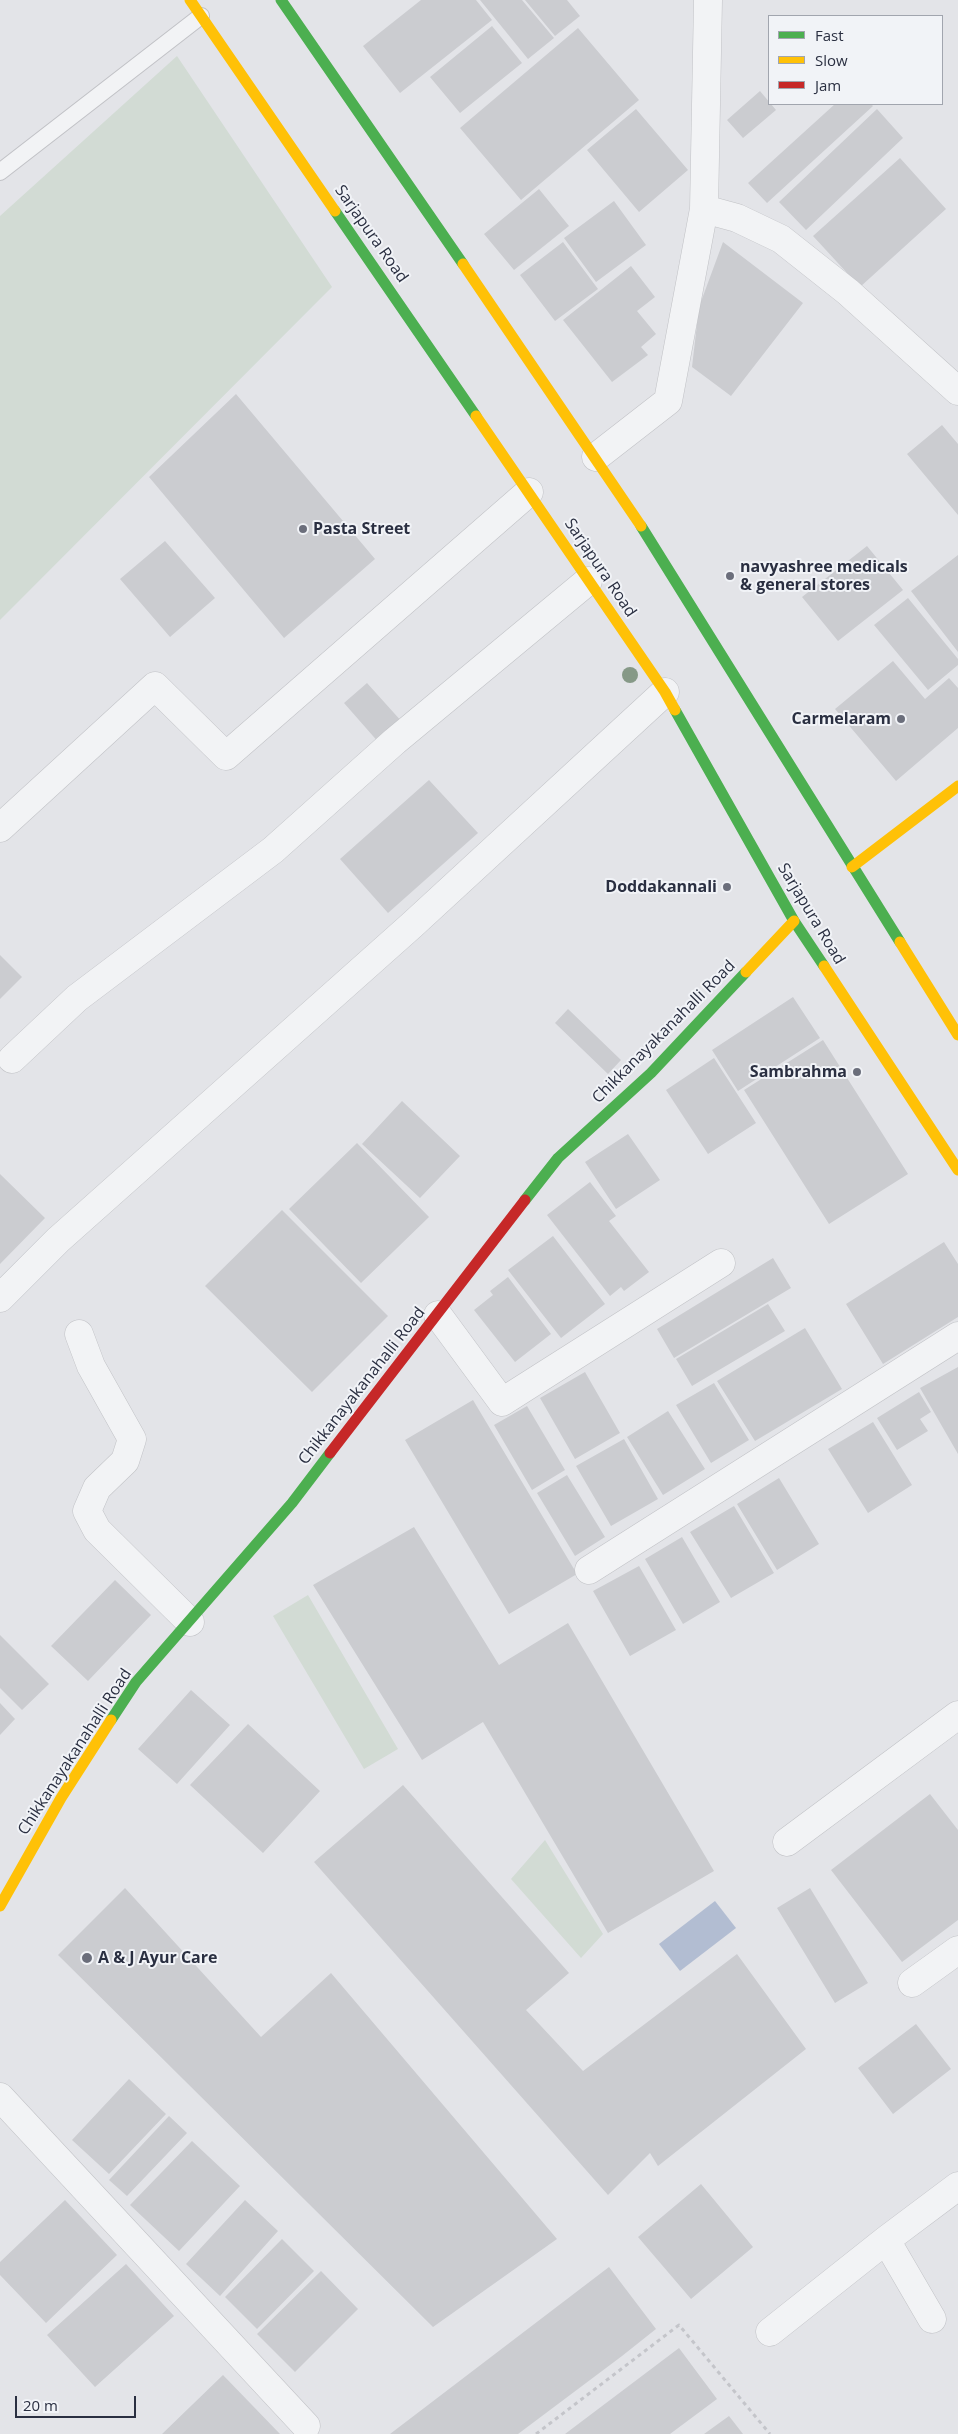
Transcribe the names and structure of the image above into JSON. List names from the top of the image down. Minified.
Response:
{"streets":{"main road":["Sarjapura Road","Chikkanayakanahalli Road"]},"crossings":[["Sarjapura Road","Chikkanayakanahalli Road"]],"places":["Pasta Street","navyashree medicals & general stores","Carmelaram","Doddakannali","Sambrahma","A & J Ayur Care"],"legend":["Fast","Slow","Jam"],"scale_bar":"20 m"}
